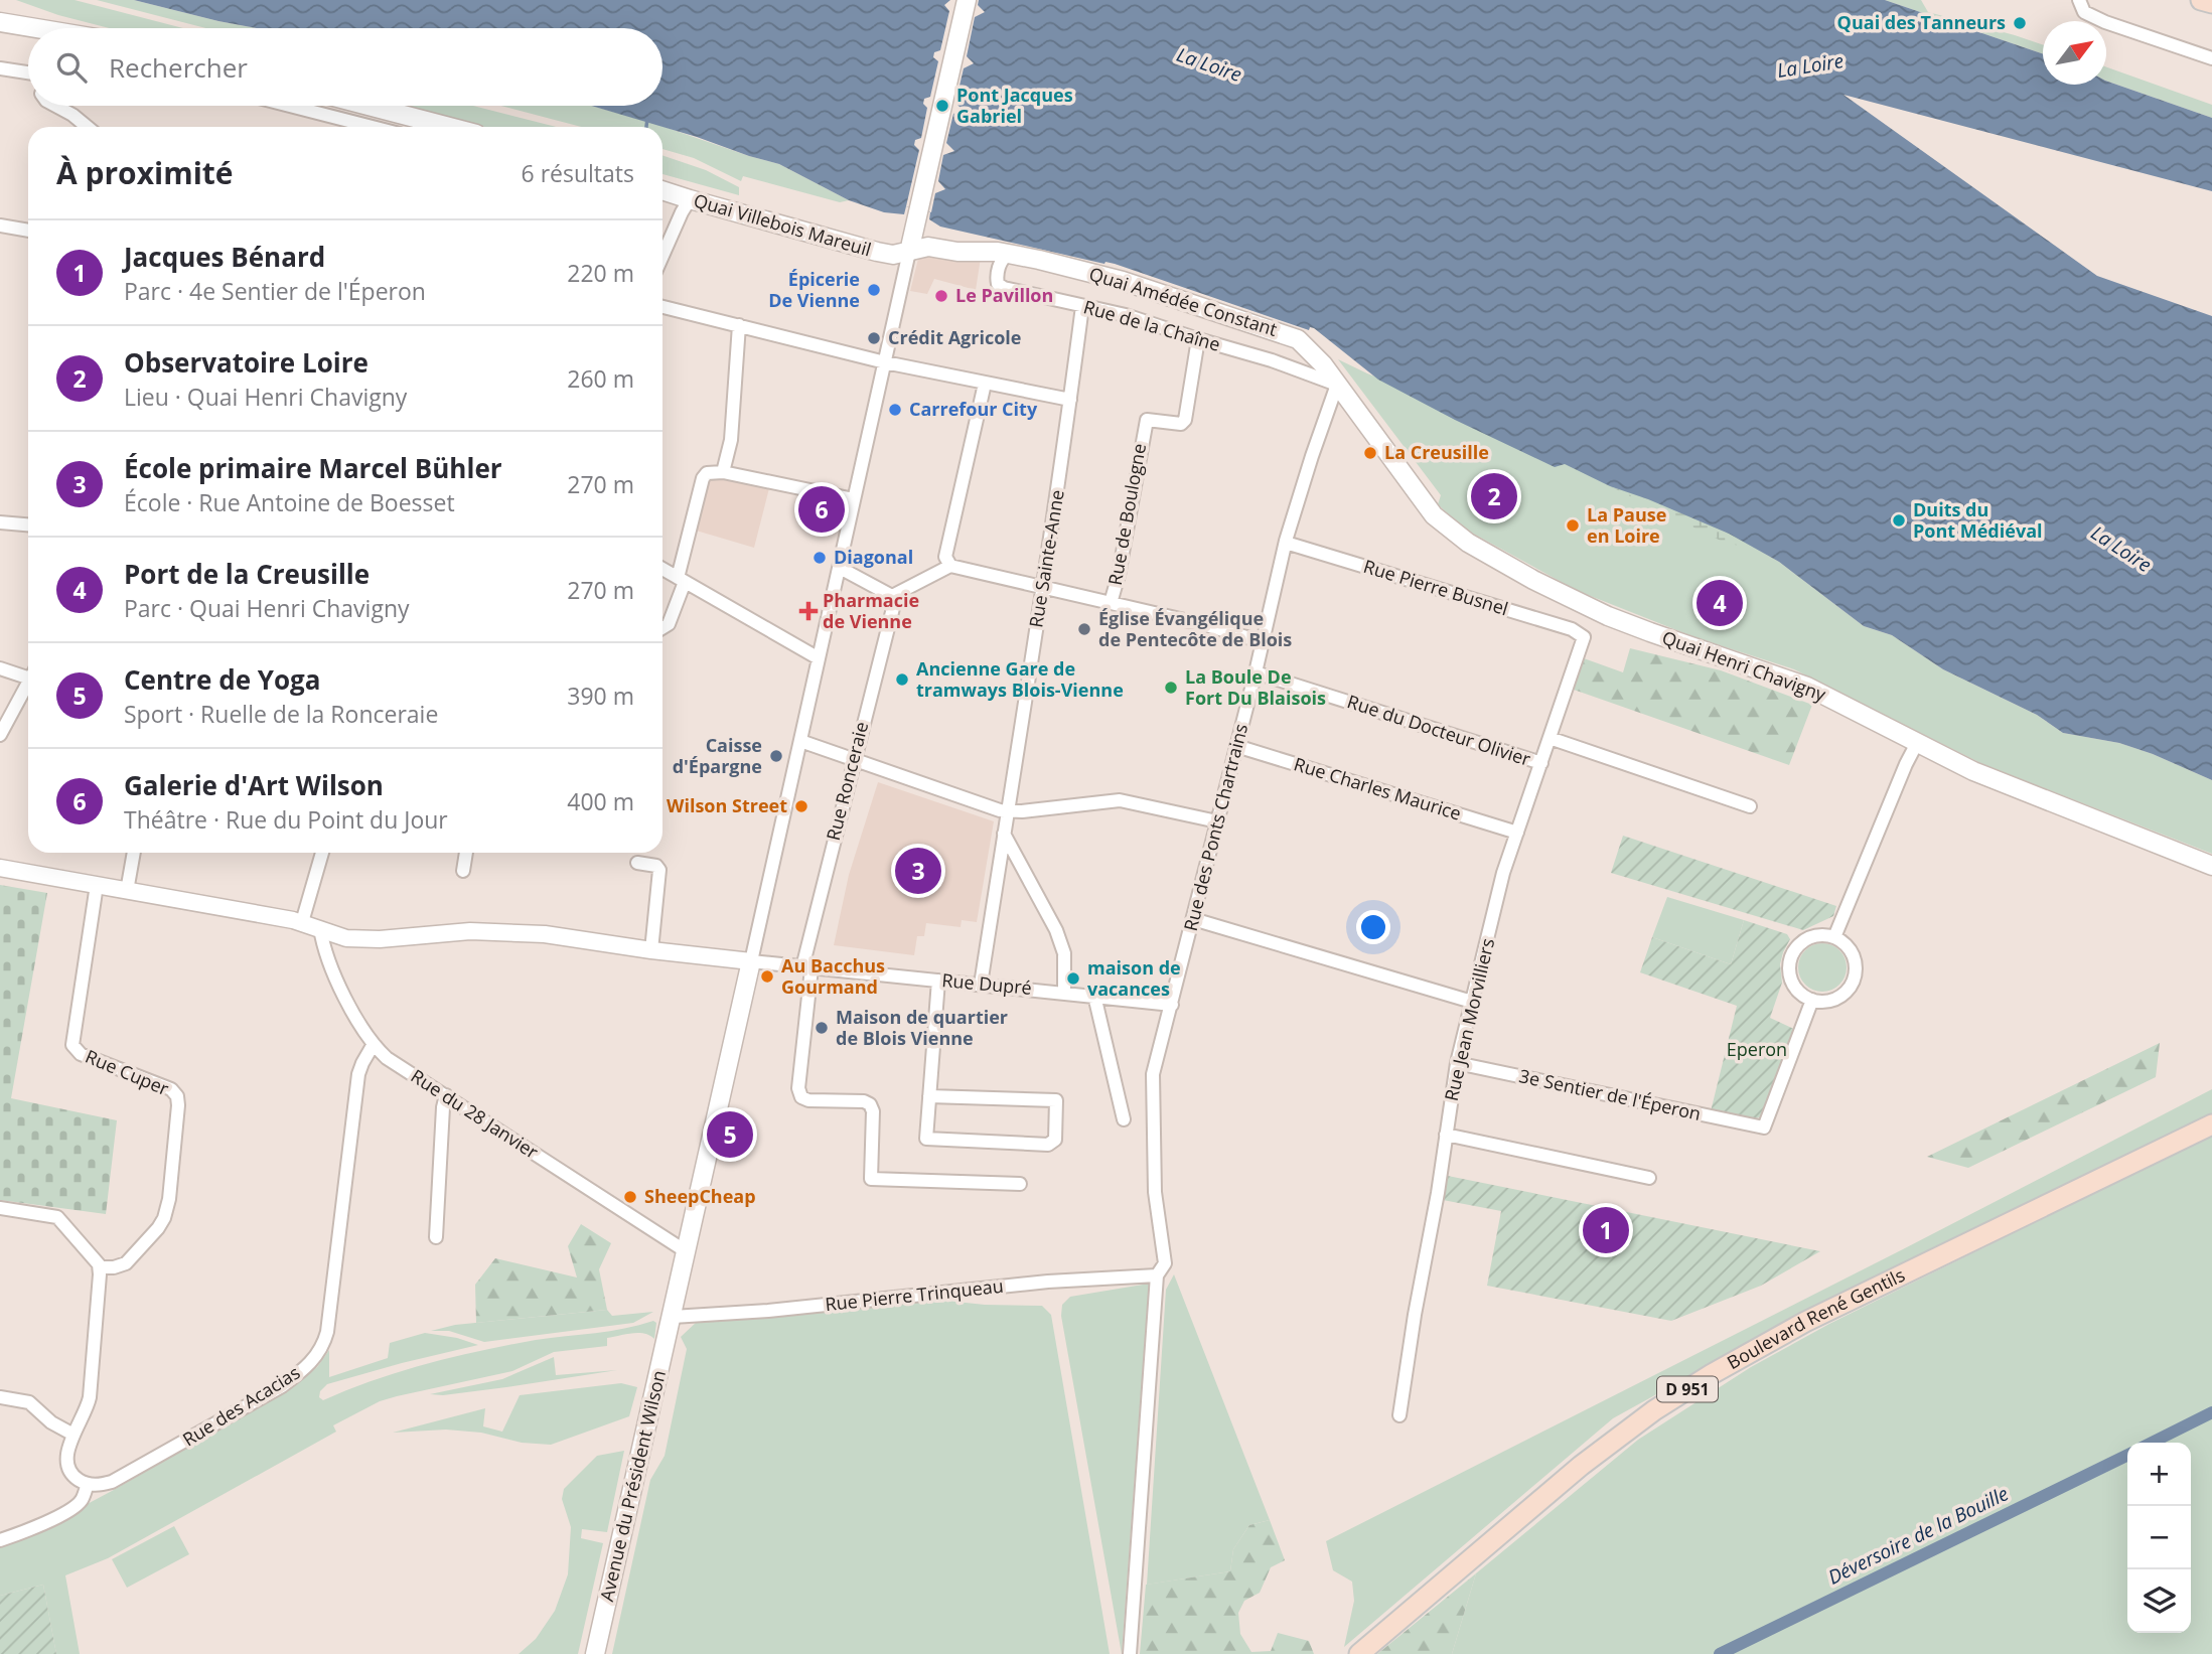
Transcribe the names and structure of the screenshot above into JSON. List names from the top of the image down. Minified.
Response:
{"streets":{"main road":["Quai Villebois Mareuil","Quai Amédée Constant","Quai Henri Chavigny","Boulevard René Gentils","D 951","Avenue du Président Wilson"],"street":["Rue de la Chaîne","Rue de Boulogne","Rue Sainte-Anne","Rue Pierre Busnel","Rue du Docteur Olivier","Rue Ronceraie","Rue Charles Maurice","Rue des Ponts Chartrains","Rue Dupré","Rue Jean Morvilliers","Rue Cuper","3e Sentier de l'Éperon","Rue du 28 Janvier","Rue Pierre Trinqueau","Rue des Acacias"]},"crossings":[["Quai Villebois Mareuil","Quai Amédée Constant"],["Quai Villebois Mareuil","Rue de la Chaîne"],["Quai Amédée Constant","Rue de la Chaîne"],["Quai Amédée Constant","Quai Henri Chavigny"],["Quai Amédée Constant","Rue des Ponts Chartrains"],["Rue de la Chaîne","Rue de Boulogne"],["Rue de la Chaîne","Rue Sainte-Anne"],["Rue de la Chaîne","Quai Henri Chavigny"],["Rue de la Chaîne","Rue des Ponts Chartrains"],["Rue Sainte-Anne","Rue Dupré"],["Rue Pierre Busnel","Rue des Ponts Chartrains"],["Rue Pierre Busnel","Rue Jean Morvilliers"],["Quai Henri Chavigny","Rue des Ponts Chartrains"],["Rue du Docteur Olivier","Rue des Ponts Chartrains"],["Rue du Docteur Olivier","Rue Jean Morvilliers"],["Rue Ronceraie","Rue Dupré"],["Rue Charles Maurice","Rue des Ponts Chartrains"],["Rue Charles Maurice","Rue Jean Morvilliers"],["Rue des Ponts Chartrains","Rue Dupré"],["Rue des Ponts Chartrains","Rue Pierre Trinqueau"],["Rue Dupré","Avenue du Président Wilson"],["Rue Jean Morvilliers","3e Sentier de l'Éperon"],["Rue du 28 Janvier","Rue des Acacias"],["Rue du 28 Janvier","Avenue du Président Wilson"],["Rue Pierre Trinqueau","Avenue du Président Wilson"]],"water":["La Loire","Déversoire de la Bouille"],"parks":["Eperon"],"places":{"other":["Quai des Tanneurs","Pont Jacques Gabriel","Épicerie De Vienne","Le Pavillon","Crédit Agricole","Carrefour City","La Creusille","Duits du Pont Médiéval","La Pause en Loire","Diagonal","Église Évangélique de Pentecôte de Blois","Ancienne Gare de tramways Blois-Vienne","La Boule De Fort Du Blaisois","Caisse d'Épargne","Wilson Street","Au Bacchus Gourmand","maison de vacances","Maison de quartier de Blois Vienne","SheepCheap"],"health":["Pharmacie de Vienne"]},"north":"top right","page":{"search":"Rechercher","heading":["À proximité","6 résultats"],"list":[{"mark":"1","name":"Jacques Bénard","note":"Parc · 4e Sentier de l'Éperon","value":"220 m"},{"mark":"2","name":"Observatoire Loire","note":"Lieu · Quai Henri Chavigny","value":"260 m"},{"mark":"3","name":"École primaire Marcel Bühler","note":"École · Rue Antoine de Boesset","value":"270 m"},{"mark":"4","name":"Port de la Creusille","note":"Parc · Quai Henri Chavigny","value":"270 m"},{"mark":"5","name":"Centre de Yoga","note":"Sport · Ruelle de la Ronceraie","value":"390 m"},{"mark":"6","name":"Galerie d'Art Wilson","note":"Théâtre · Rue du Point du Jour","value":"400 m"}],"pins":["2","6","4","3","5","1"],"map_buttons":["+","−"]}}
